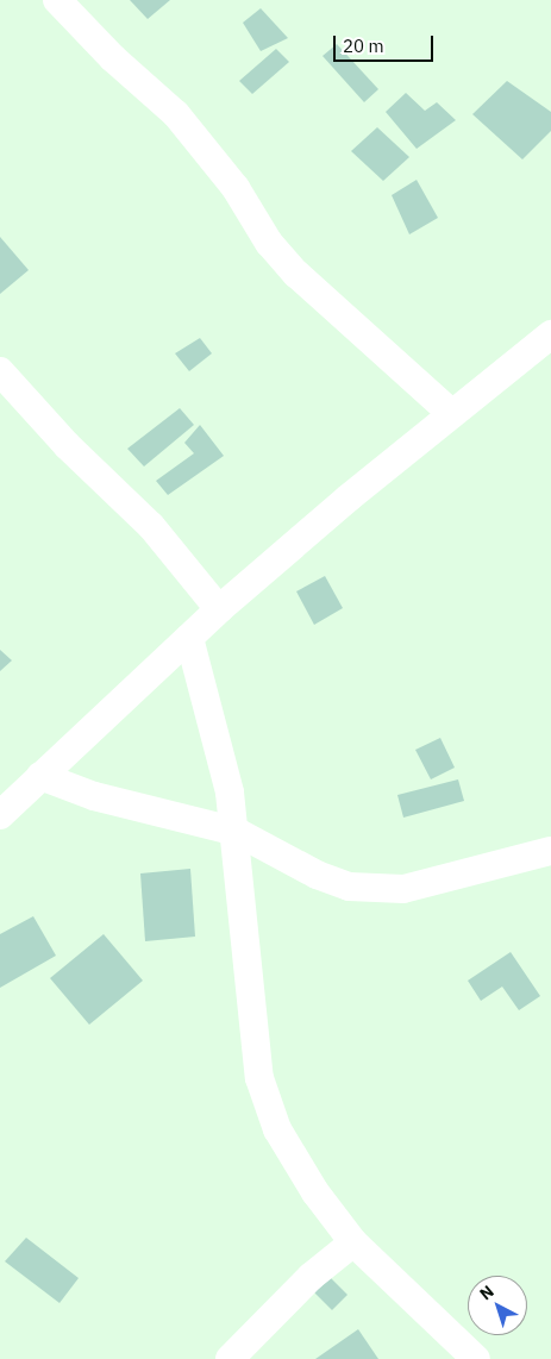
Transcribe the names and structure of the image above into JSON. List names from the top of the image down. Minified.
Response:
{"scale_bar":"20 m","north":"top left"}
